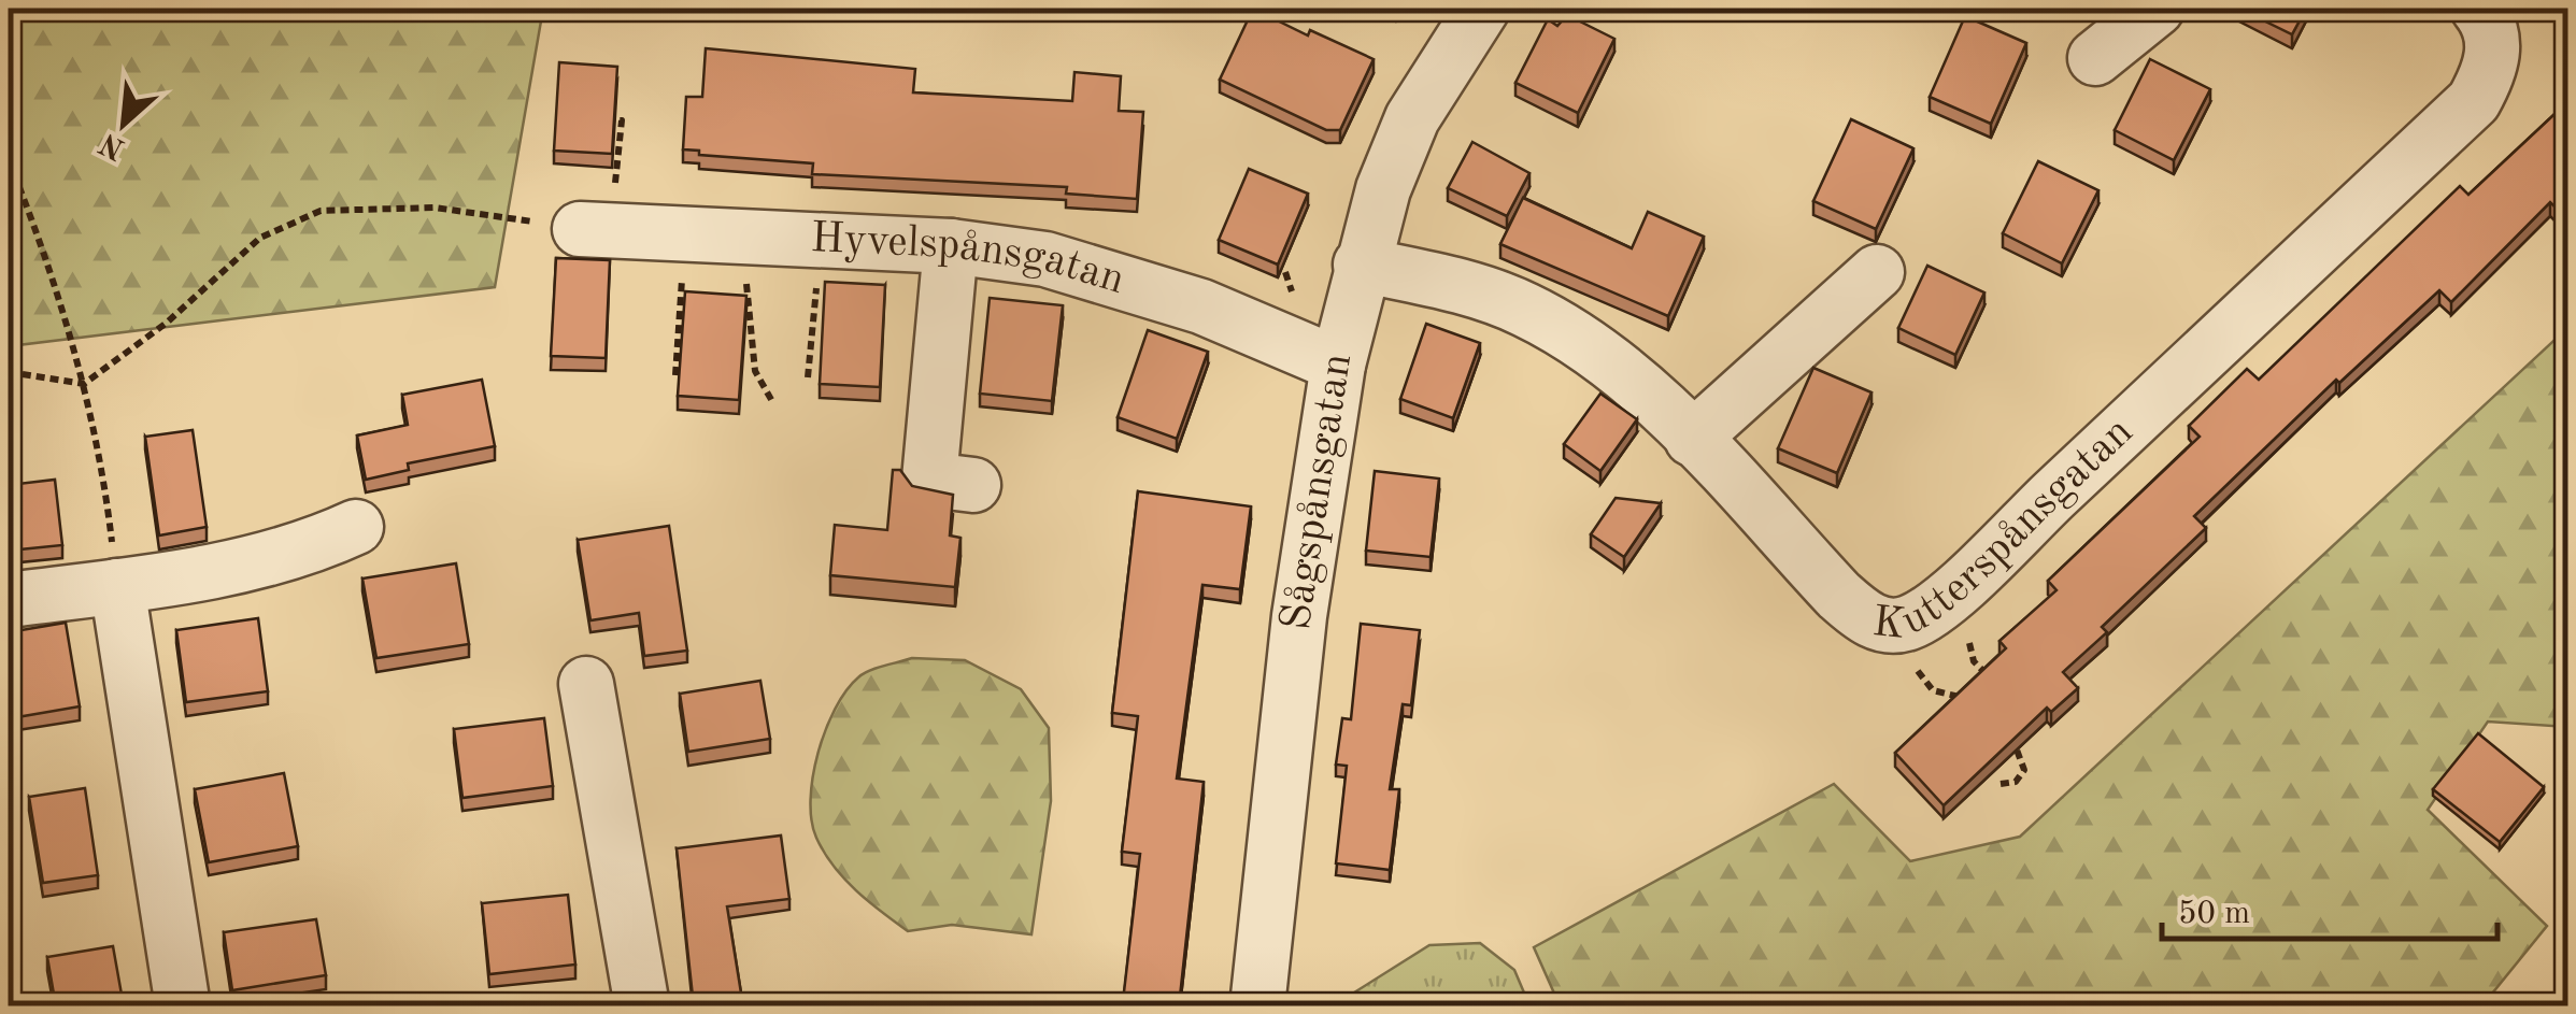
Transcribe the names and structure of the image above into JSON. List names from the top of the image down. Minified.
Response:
{"streets":{"street":["Hyvelspånsgatan","Sågspånsgatan","Kutterspånsgatan"]},"crossings":[["Hyvelspånsgatan","Sågspånsgatan"],["Sågspånsgatan","Kutterspånsgatan"]],"scale_bar":"50 m","north":"bottom left"}
